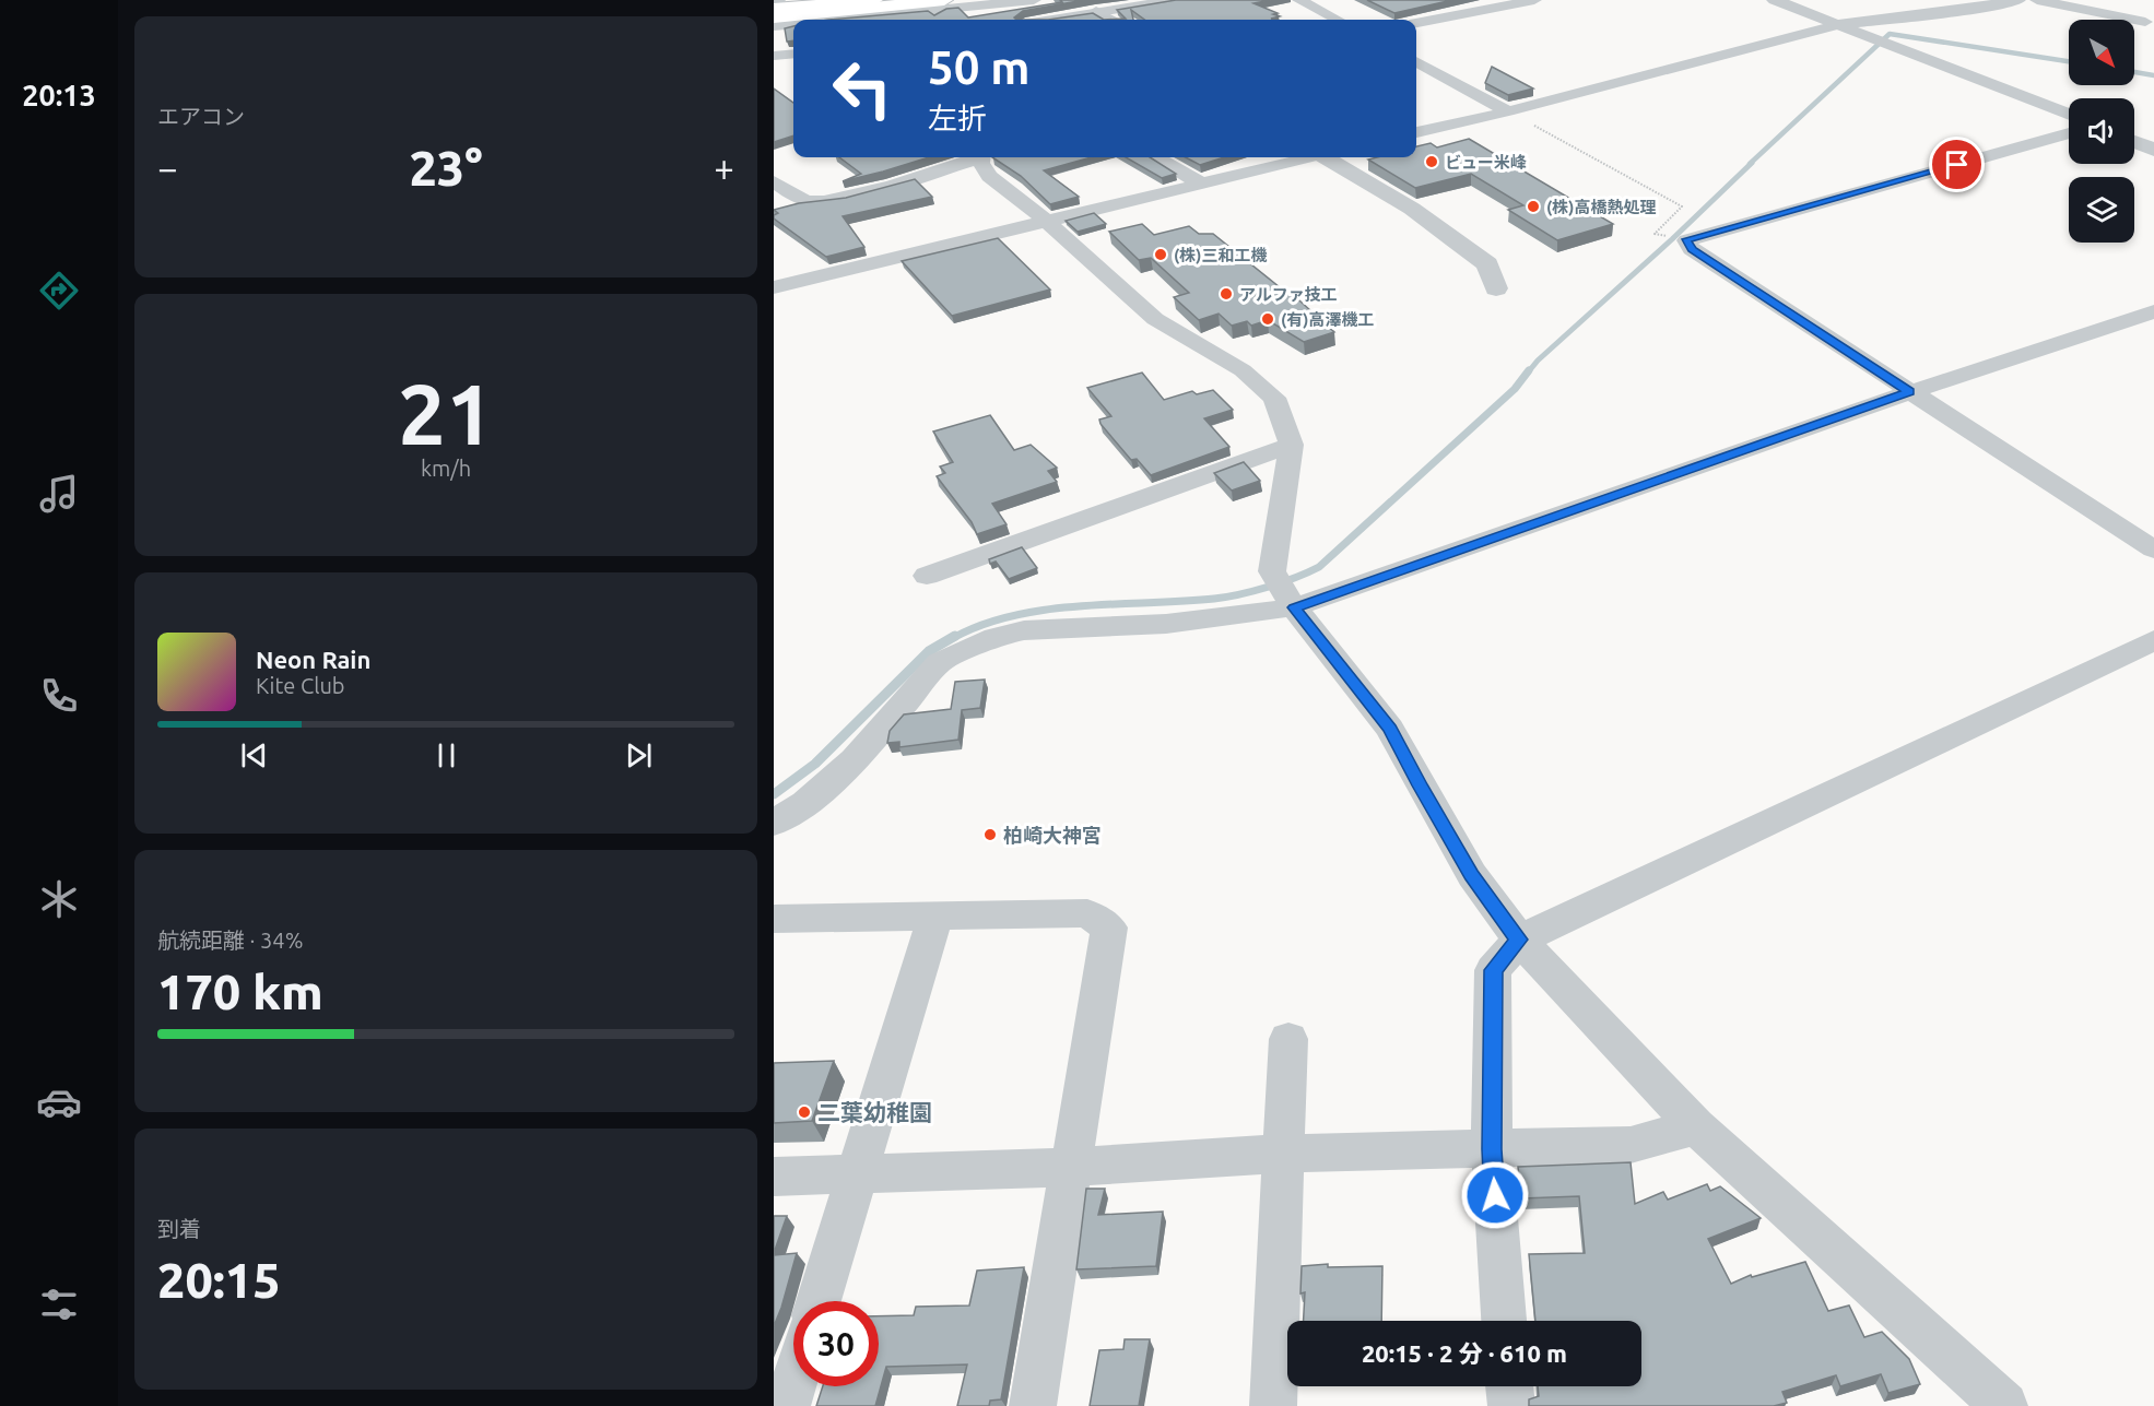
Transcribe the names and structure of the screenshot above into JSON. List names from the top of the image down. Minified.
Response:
{"places":["ビュー米峰","(株)高橋熱処理","(株)三和工機","アルファ技工","(有)高澤機工","柏崎大神宮","二葉幼稚園"],"north":"bottom right","page":{"tabs":"20:13","tile":["エアコン",["21","km/h"],["航続距離 · 34%","170 km"],["到着","20:15"]],"turn":["50 m","左折"],"heat":["−","23°","+"],"song":["Neon Rain","Kite Club"],"limit":"30","trip":"20:15 · 2 分 · 610 m"}}
